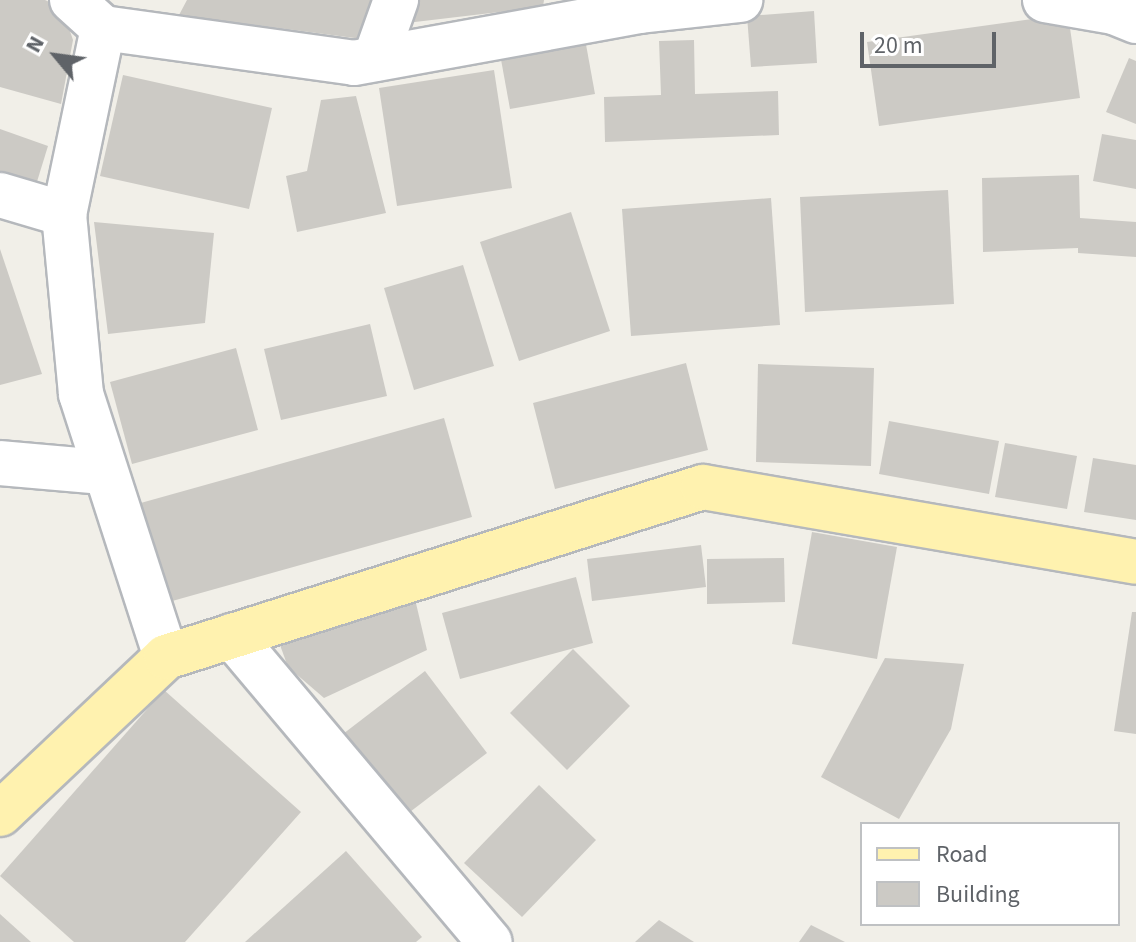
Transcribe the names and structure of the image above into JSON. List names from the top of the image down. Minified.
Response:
{"legend":["Road","Building"],"scale_bar":"20 m","north":"top left"}
